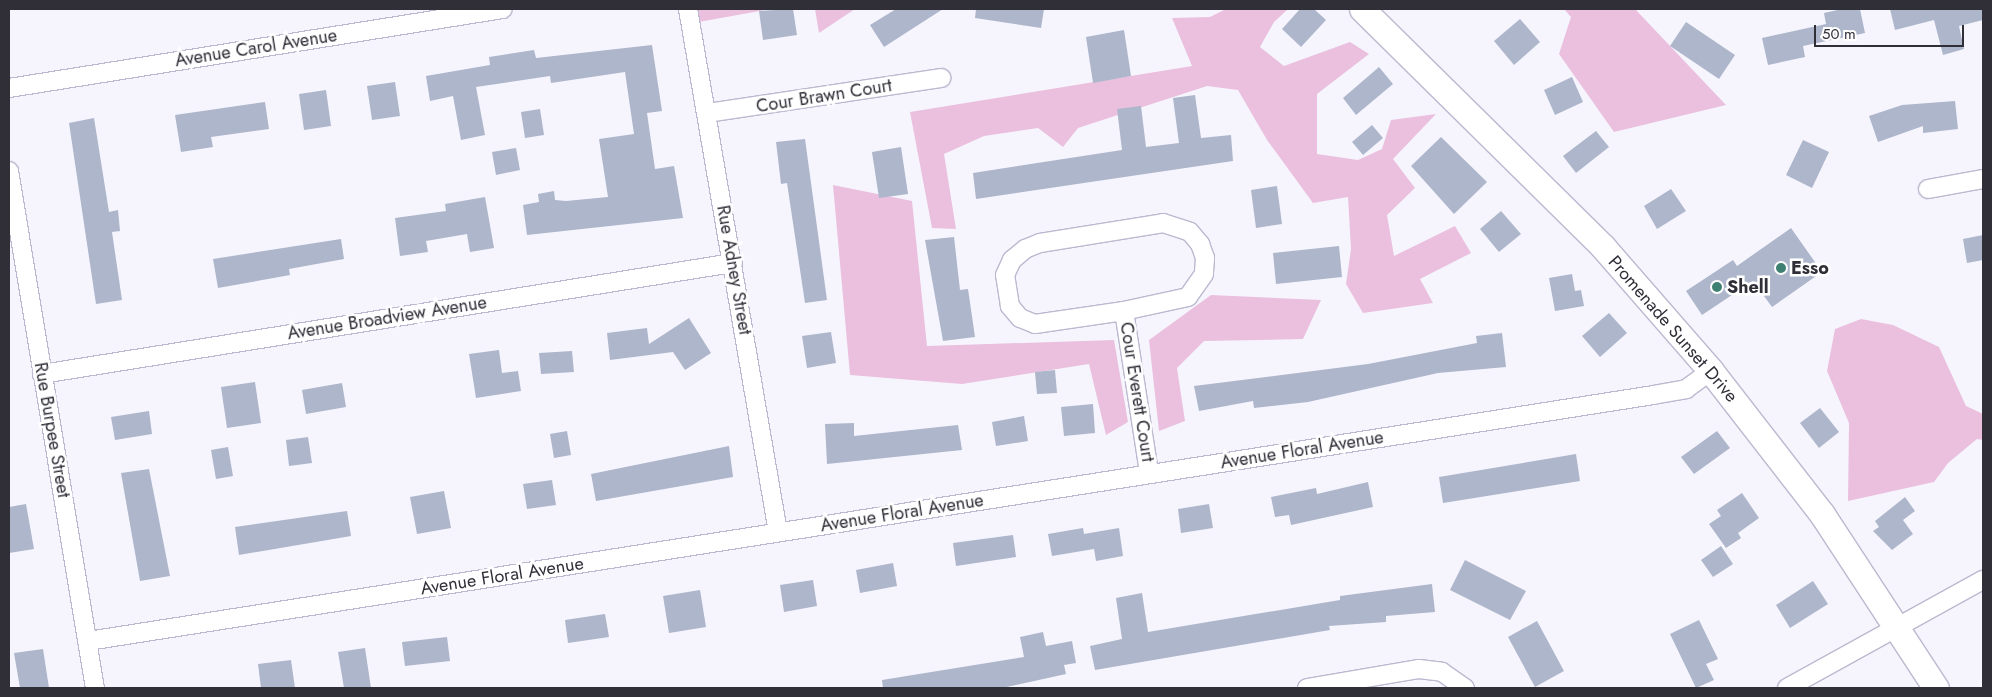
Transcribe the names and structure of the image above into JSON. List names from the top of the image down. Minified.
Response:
{"streets":{"street":["Avenue Carol Avenue","Cour Brawn Court","Rue Adney Street","Avenue Broadview Avenue","Promenade Sunset Drive","Cour Everett Court","Rue Burpee Street","Avenue Floral Avenue"]},"crossings":[["Cour Brawn Court","Rue Adney Street"],["Rue Adney Street","Avenue Broadview Avenue"],["Rue Adney Street","Avenue Floral Avenue"],["Avenue Broadview Avenue","Rue Burpee Street"],["Promenade Sunset Drive","Avenue Floral Avenue"],["Cour Everett Court","Avenue Floral Avenue"],["Rue Burpee Street","Avenue Floral Avenue"]],"places":["Esso","Shell"],"scale_bar":"50 m"}
